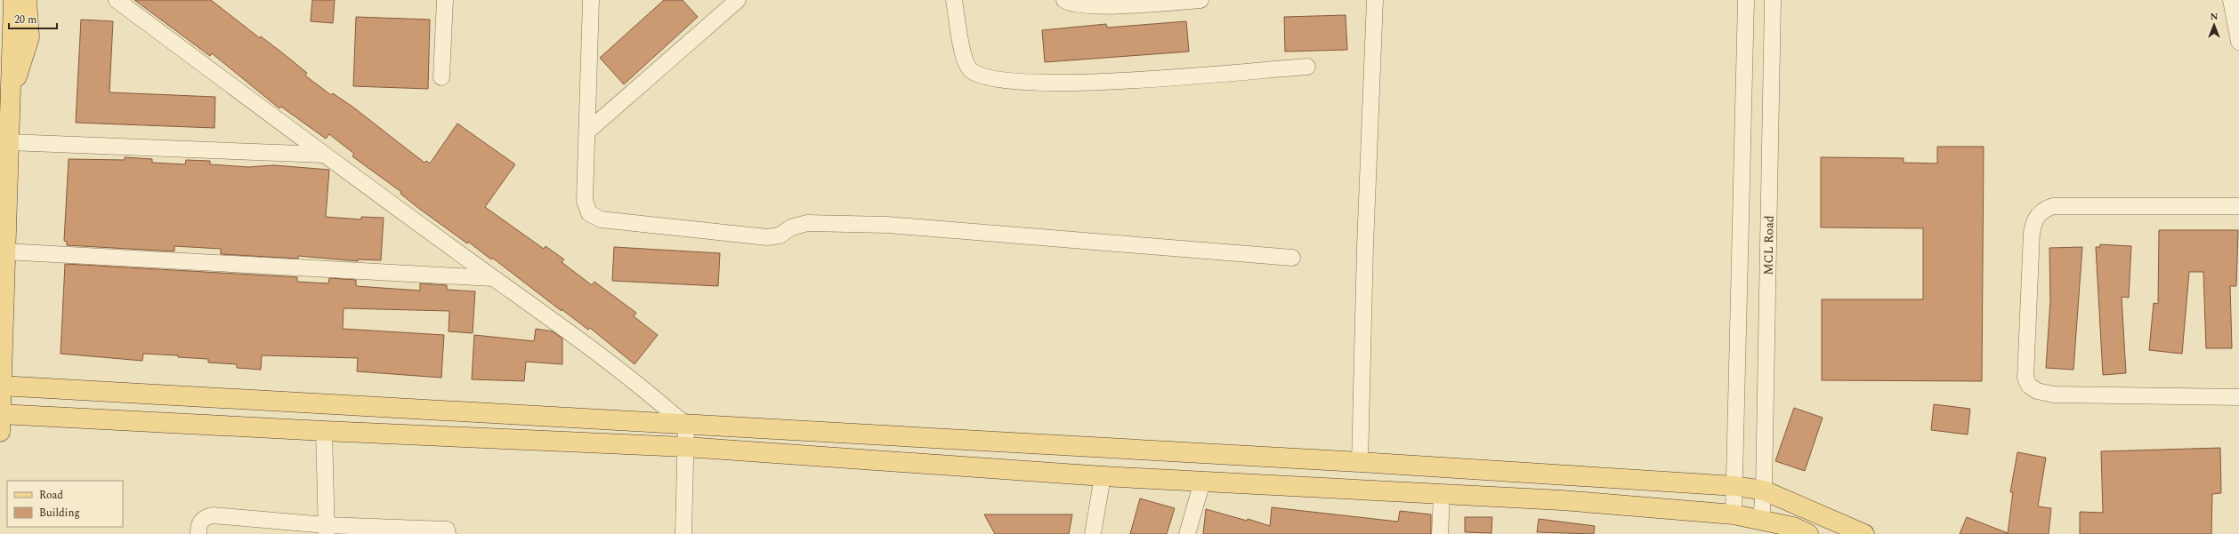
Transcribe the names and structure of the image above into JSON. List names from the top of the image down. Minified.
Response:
{"streets":{"street":["MCL Road"]},"legend":["Road","Building"],"scale_bar":"20 m","north":"top"}
